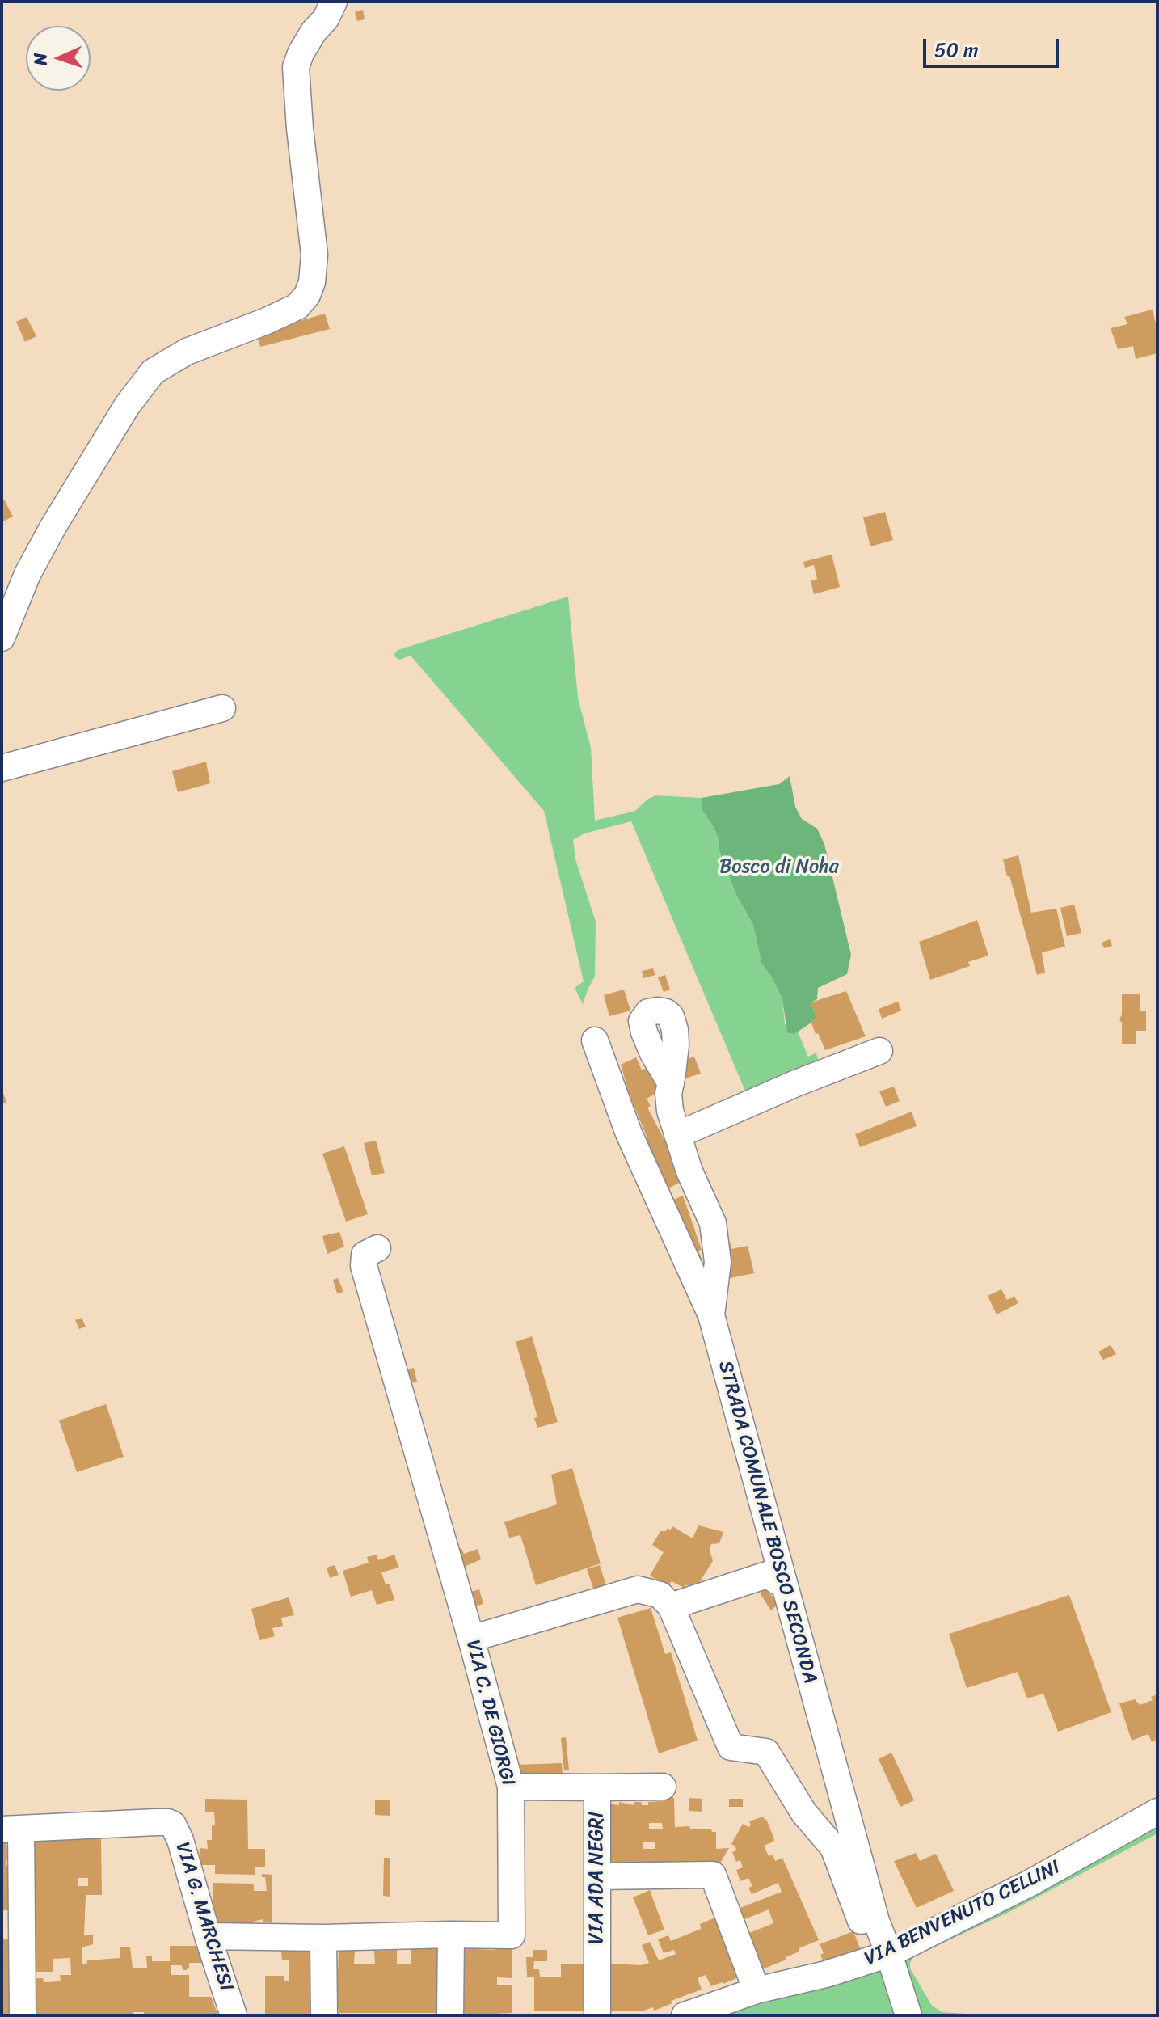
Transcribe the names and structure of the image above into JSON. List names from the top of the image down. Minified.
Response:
{"streets":{"street":["STRADA COMUNALE BOSCO SECONDA","VIA C. DE GIORGI","VIA ADA NEGRI","VIA BENVENUTO CELLINI","VIA G. MARCHESI"]},"crossings":[["STRADA COMUNALE BOSCO SECONDA","VIA BENVENUTO CELLINI"],["VIA C. DE GIORGI","VIA ADA NEGRI"],["VIA C. DE GIORGI","VIA G. MARCHESI"]],"parks":["Bosco di Noha"],"scale_bar":"50 m","north":"left"}
